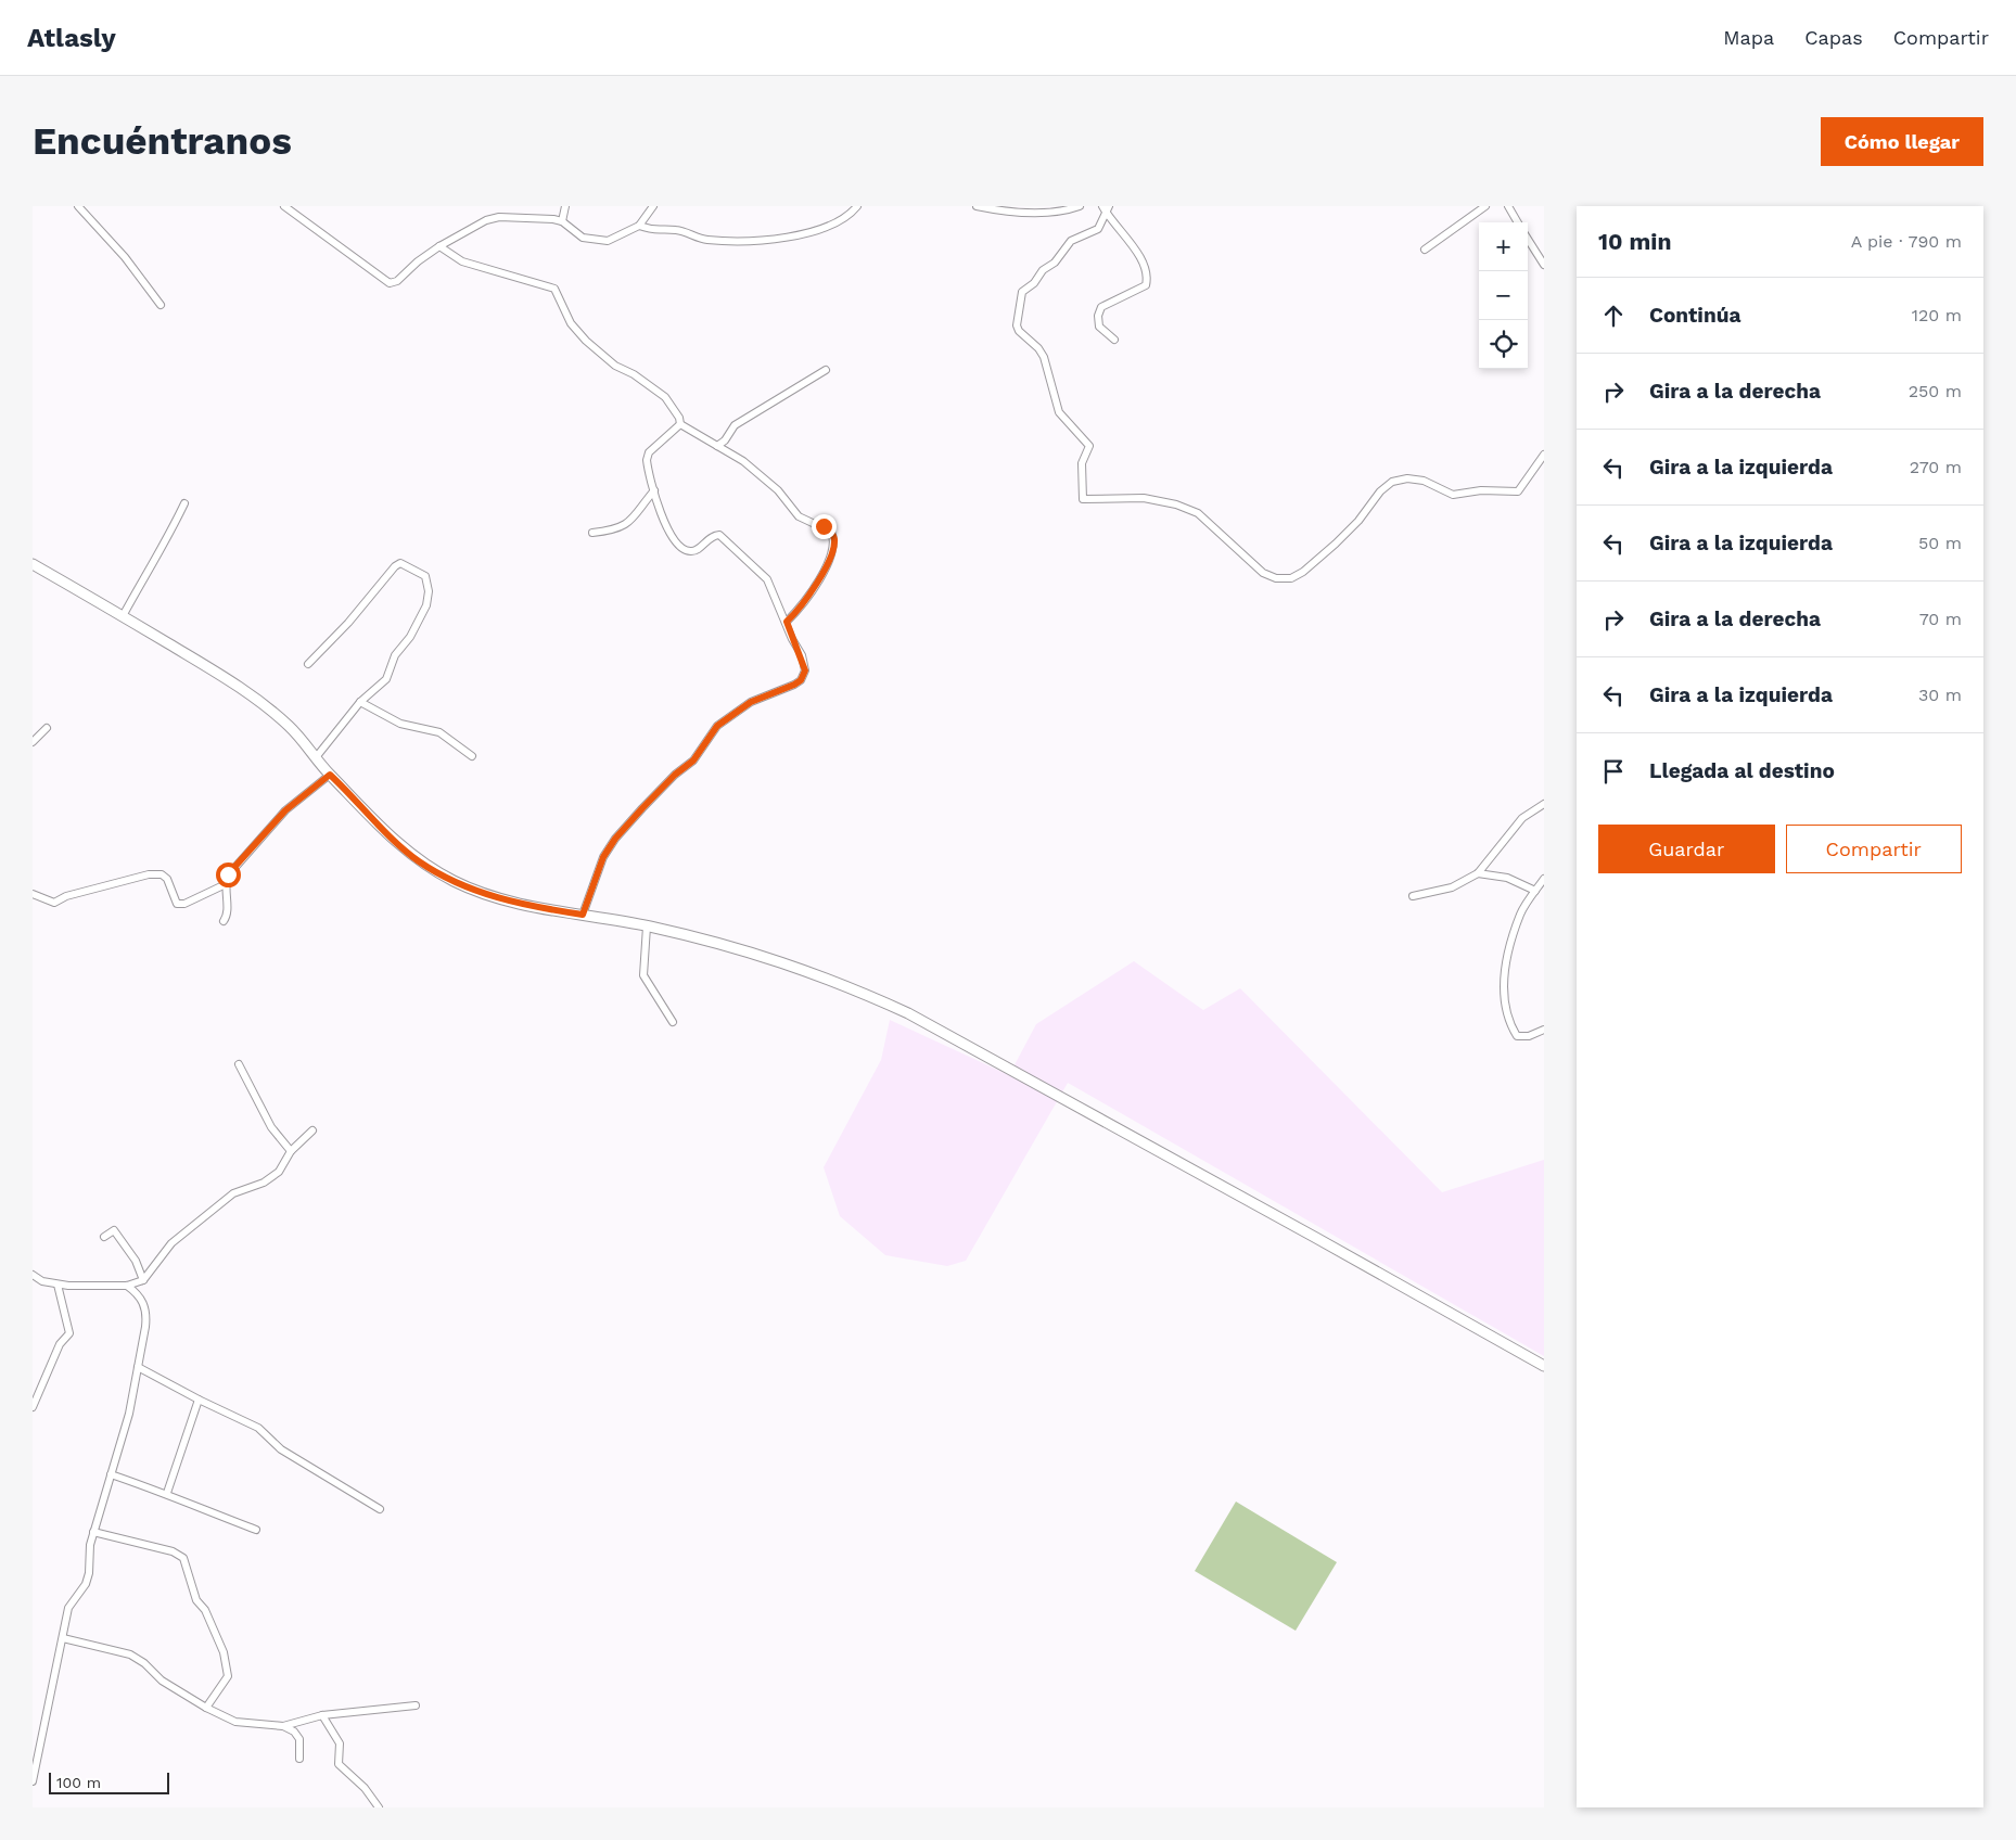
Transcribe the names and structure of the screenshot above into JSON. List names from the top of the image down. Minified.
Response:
{"scale_bar":"100 m","page":{"header":"Atlasly","nav":["Mapa","Capas","Compartir"],"buttons":["Cómo llegar",["Guardar","Compartir"]],"title":"Encuéntranos","heading":["10 min","A pie · 790 m"],"map_buttons":["+","−"],"list":[["Continúa","120 m"],["Gira a la derecha","250 m"],["Gira a la izquierda","270 m"],["Gira a la izquierda","50 m"],["Gira a la derecha","70 m"],["Gira a la izquierda","30 m"],"Llegada al destino"],"scale":"100 m"}}
